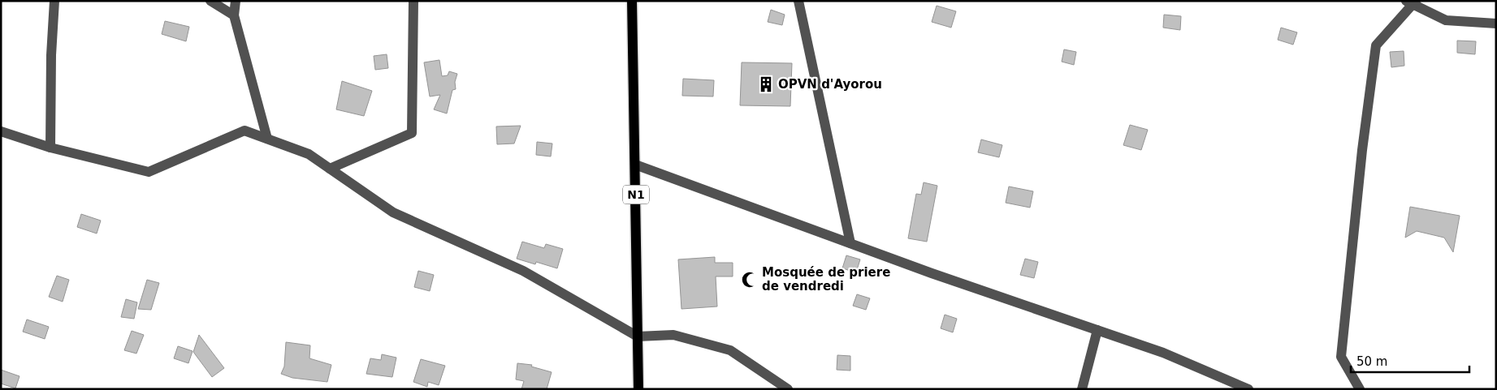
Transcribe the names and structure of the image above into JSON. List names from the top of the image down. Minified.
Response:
{"streets":{"main road":["N1"]},"places":{"building":["OPVN d'Ayorou"],"mosque":["Mosquée de priere de vendredi"]},"scale_bar":"50 m"}
